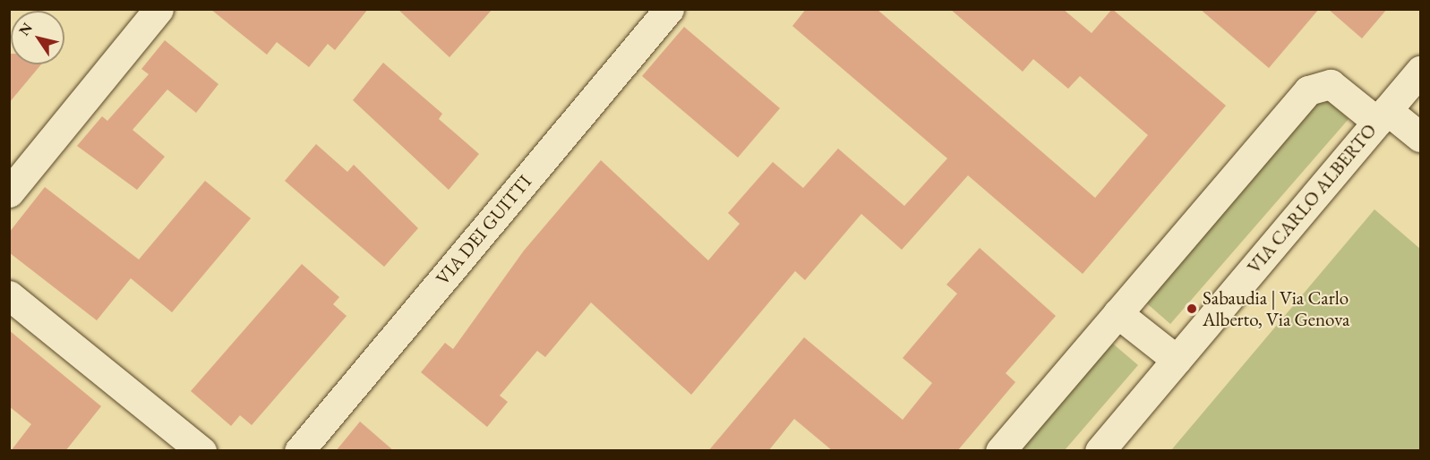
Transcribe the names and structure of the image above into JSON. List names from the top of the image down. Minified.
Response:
{"streets":{"street":["VIA CARLO ALBERTO","VIA DEI GUITTI"]},"places":["Sabaudia | Via Carlo Alberto, Via Genova"],"north":"top left"}
